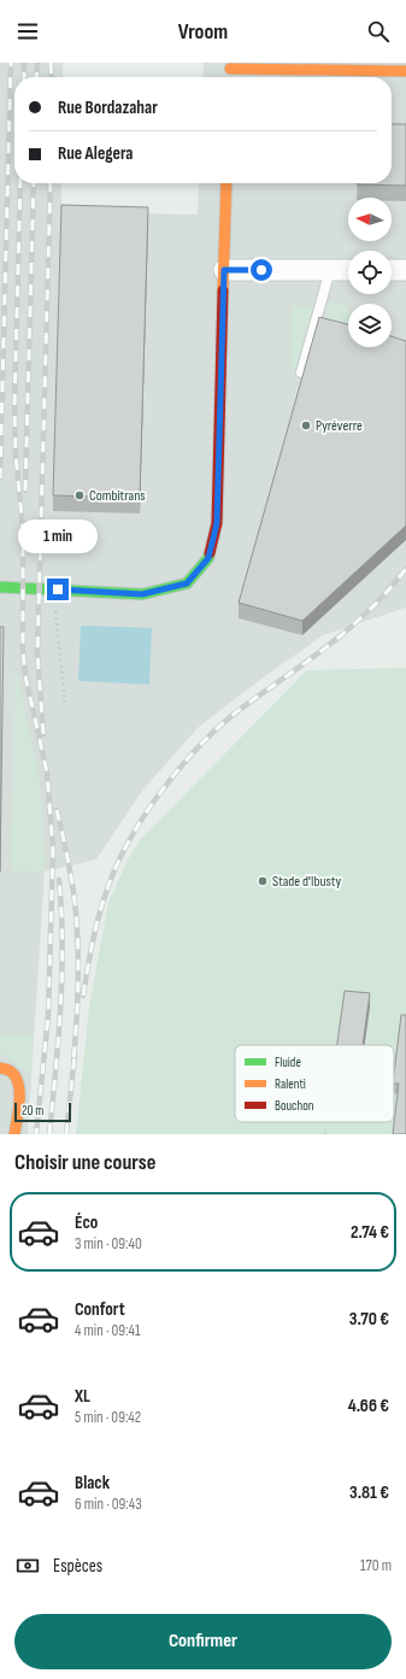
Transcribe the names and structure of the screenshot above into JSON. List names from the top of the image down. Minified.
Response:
{"places":["Pyréverre","Combitrans","Stade d'Ibusty"],"legend":["Fluide","Ralenti","Bouchon"],"scale_bar":"20 m","north":"left","page":{"header":"Vroom","banner":["Rue Bordazahar","Rue Alegera"],"bubble":"1 min","scale":"20 m","heading":"Choisir une course","list":[{"name":"Éco","note":"3 min · 09:40","value":"2.74 €"},{"name":"Confort","note":"4 min · 09:41","value":"3.70 €"},{"name":"XL","note":"5 min · 09:42","value":"4.66 €"},{"name":"Black","note":"6 min · 09:43","value":"3.81 €"}],"pay":["Espèces","170 m"],"buttons":"Confirmer"}}
